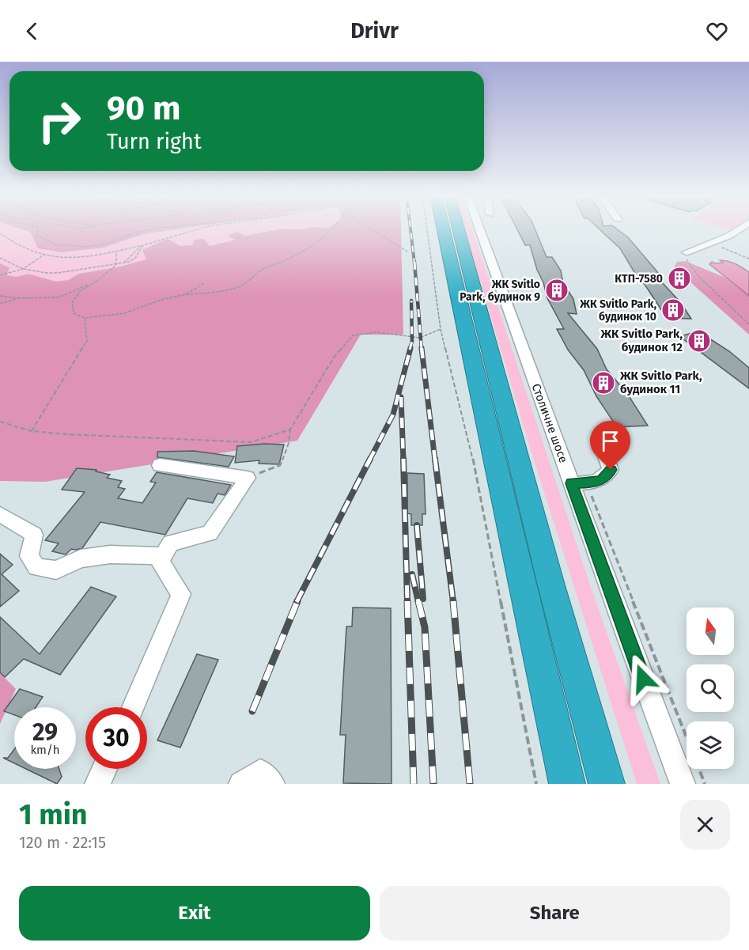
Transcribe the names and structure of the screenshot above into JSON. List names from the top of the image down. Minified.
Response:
{"streets":{"street":["Столичне шосе"]},"places":{"building":["КТП-7580","ЖК Svitlo Park, будинок 9","ЖК Svitlo Park, будинок 10","ЖК Svitlo Park, будинок 12","ЖК Svitlo Park, будинок 11"]},"north":"top","page":{"header":"Drivr","turn":["90 m","Turn right"],"speed":"29 km/h","limit":"30","heading":["1 min","120 m · 22:15"],"buttons":["Exit","Share"]}}
